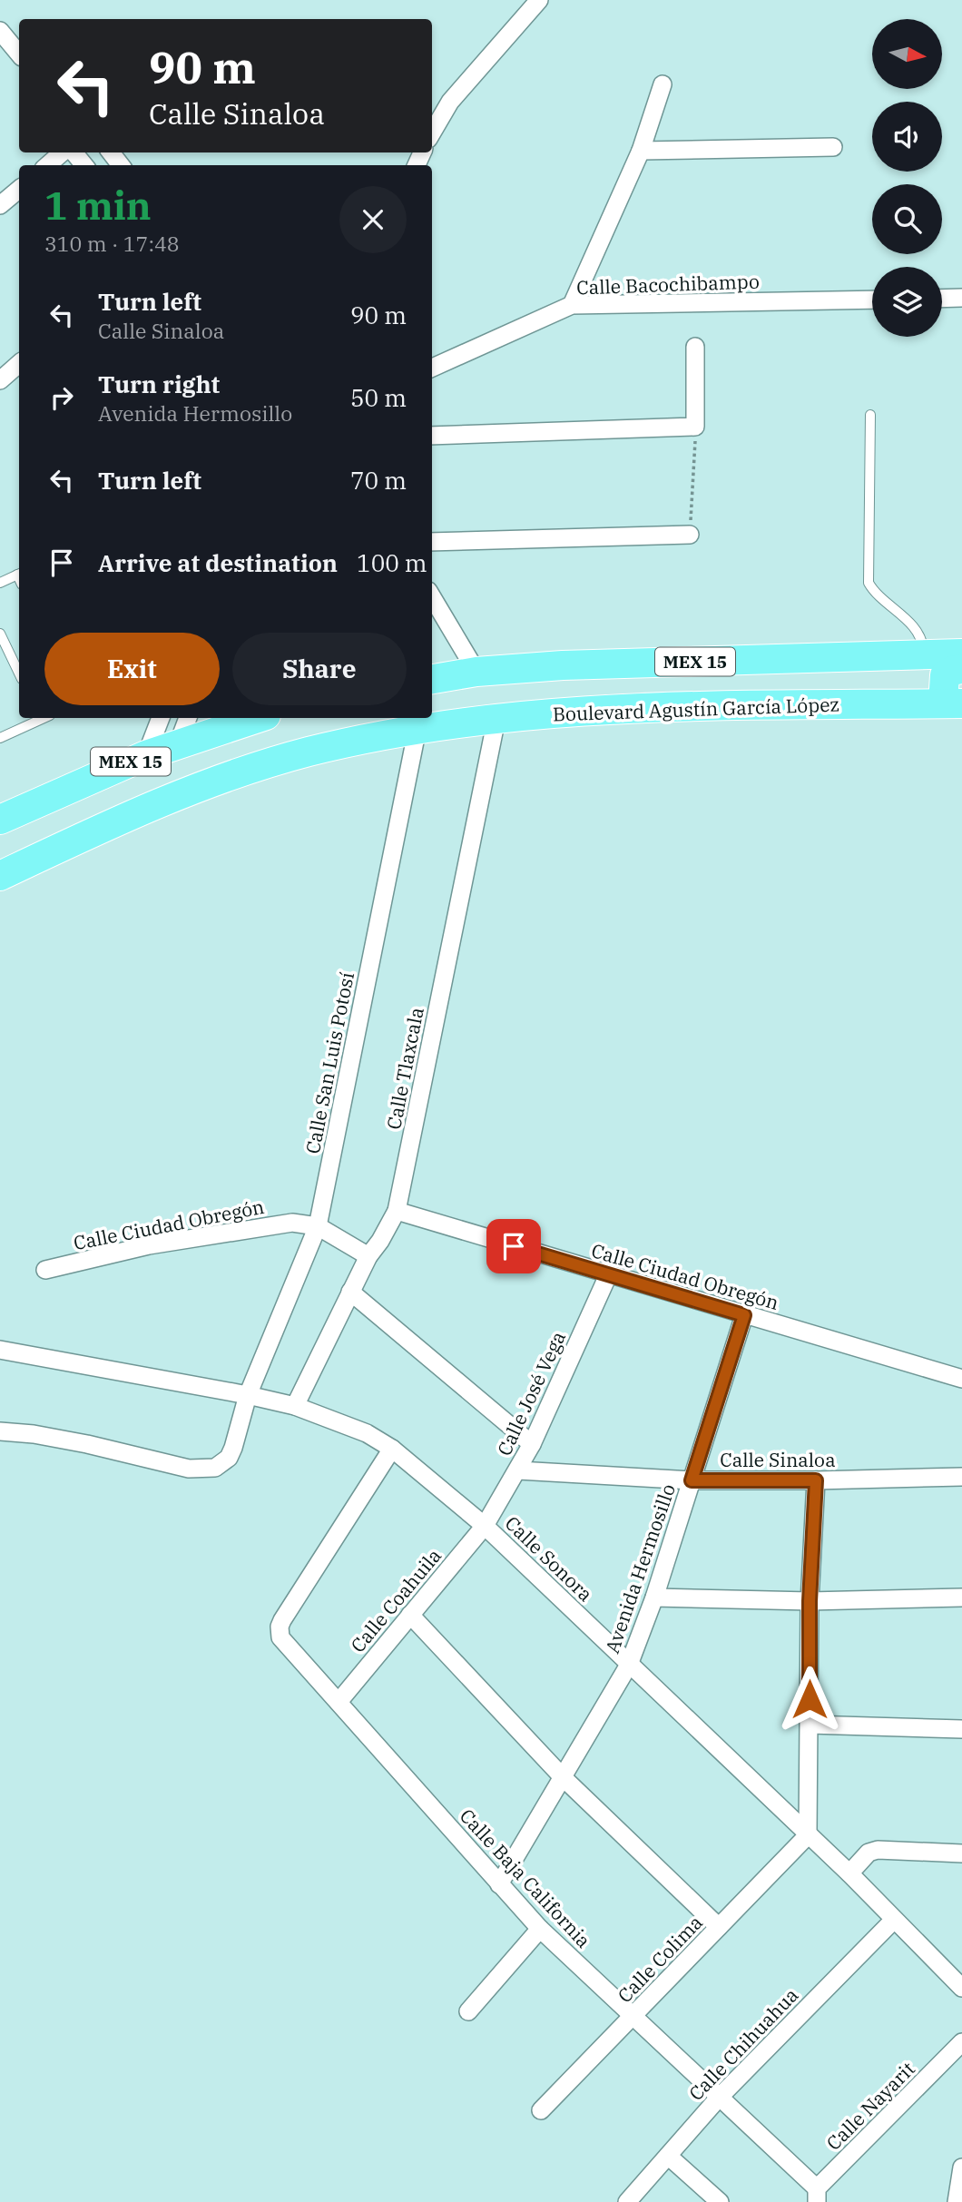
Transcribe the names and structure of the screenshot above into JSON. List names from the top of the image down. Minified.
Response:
{"streets":{"main road":["MEX 15","Boulevard Agustín García López"],"street":["Calle Bacochibampo","Calle San Luis Potosí","Calle Tlaxcala","Calle Ciudad Obregón","Calle José Vega","Calle Sinaloa","Calle Sonora","Avenida Hermosillo","Calle Coahuila","Calle Baja California","Calle Colima","Calle Chihuahua","Calle Nayarit"]},"crossings":[["Boulevard Agustín García López","Calle San Luis Potosí"],["Boulevard Agustín García López","Calle Tlaxcala"],["Calle San Luis Potosí","Calle Ciudad Obregón"],["Calle San Luis Potosí","Calle Sonora"],["Calle Tlaxcala","Calle Ciudad Obregón"],["Calle Tlaxcala","Calle Sonora"],["Calle Ciudad Obregón","Calle José Vega"],["Calle Ciudad Obregón","Avenida Hermosillo"],["Calle José Vega","Calle Sinaloa"],["Calle José Vega","Calle Sonora"],["Calle José Vega","Calle Coahuila"],["Calle Sinaloa","Avenida Hermosillo"],["Calle Sonora","Avenida Hermosillo"],["Calle Sonora","Calle Coahuila"],["Calle Sonora","Calle Baja California"],["Calle Sonora","Calle Colima"],["Calle Sonora","Calle Chihuahua"],["Avenida Hermosillo","Calle Baja California"],["Calle Coahuila","Calle Baja California"],["Calle Baja California","Calle Colima"],["Calle Baja California","Calle Chihuahua"],["Calle Baja California","Calle Nayarit"]],"north":"right","page":{"turn":["90 m","Calle Sinaloa"],"heading":["1 min","310 m · 17:48"],"list":[{"name":"Turn left","note":"Calle Sinaloa","value":"90 m"},{"name":"Turn right","note":"Avenida Hermosillo","value":"50 m"},{"name":"Turn left","value":"70 m"},{"name":"Arrive at destination","value":"100 m"}],"buttons":["Exit","Share"]}}
